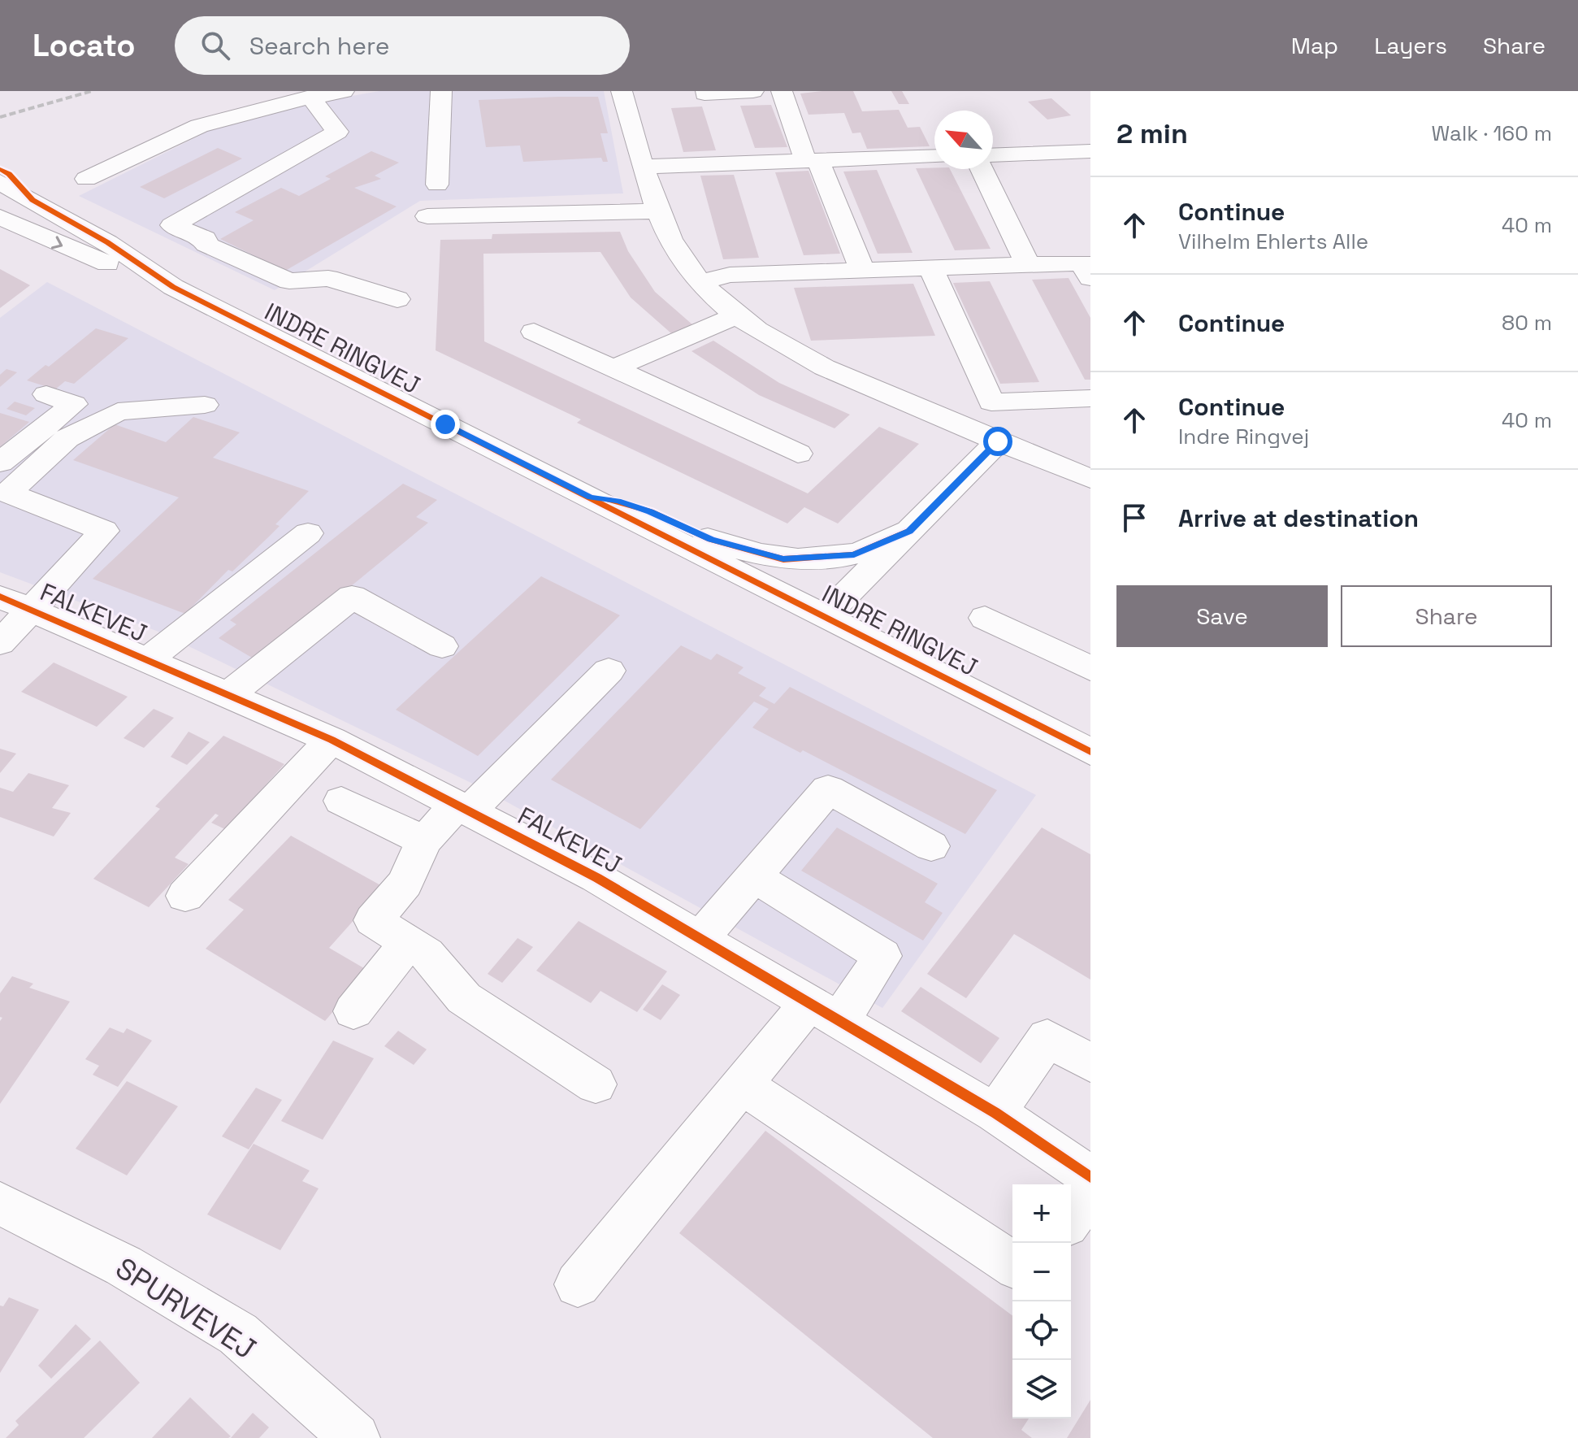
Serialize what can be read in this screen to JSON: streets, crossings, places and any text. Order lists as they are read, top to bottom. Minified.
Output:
{"streets":{"street":["INDRE RINGVEJ","FALKEVEJ","SPURVEVEJ"]},"north":"top left","page":{"header":"Locato","search":"Search here","nav":["Map","Layers","Share"],"heading":["2 min","Walk · 160 m"],"list":[["Continue","Vilhelm Ehlerts Alle","40 m"],["Continue","80 m"],["Continue","Indre Ringvej","40 m"],"Arrive at destination"],"buttons":["Save","Share"],"map_buttons":["+","−"]}}
